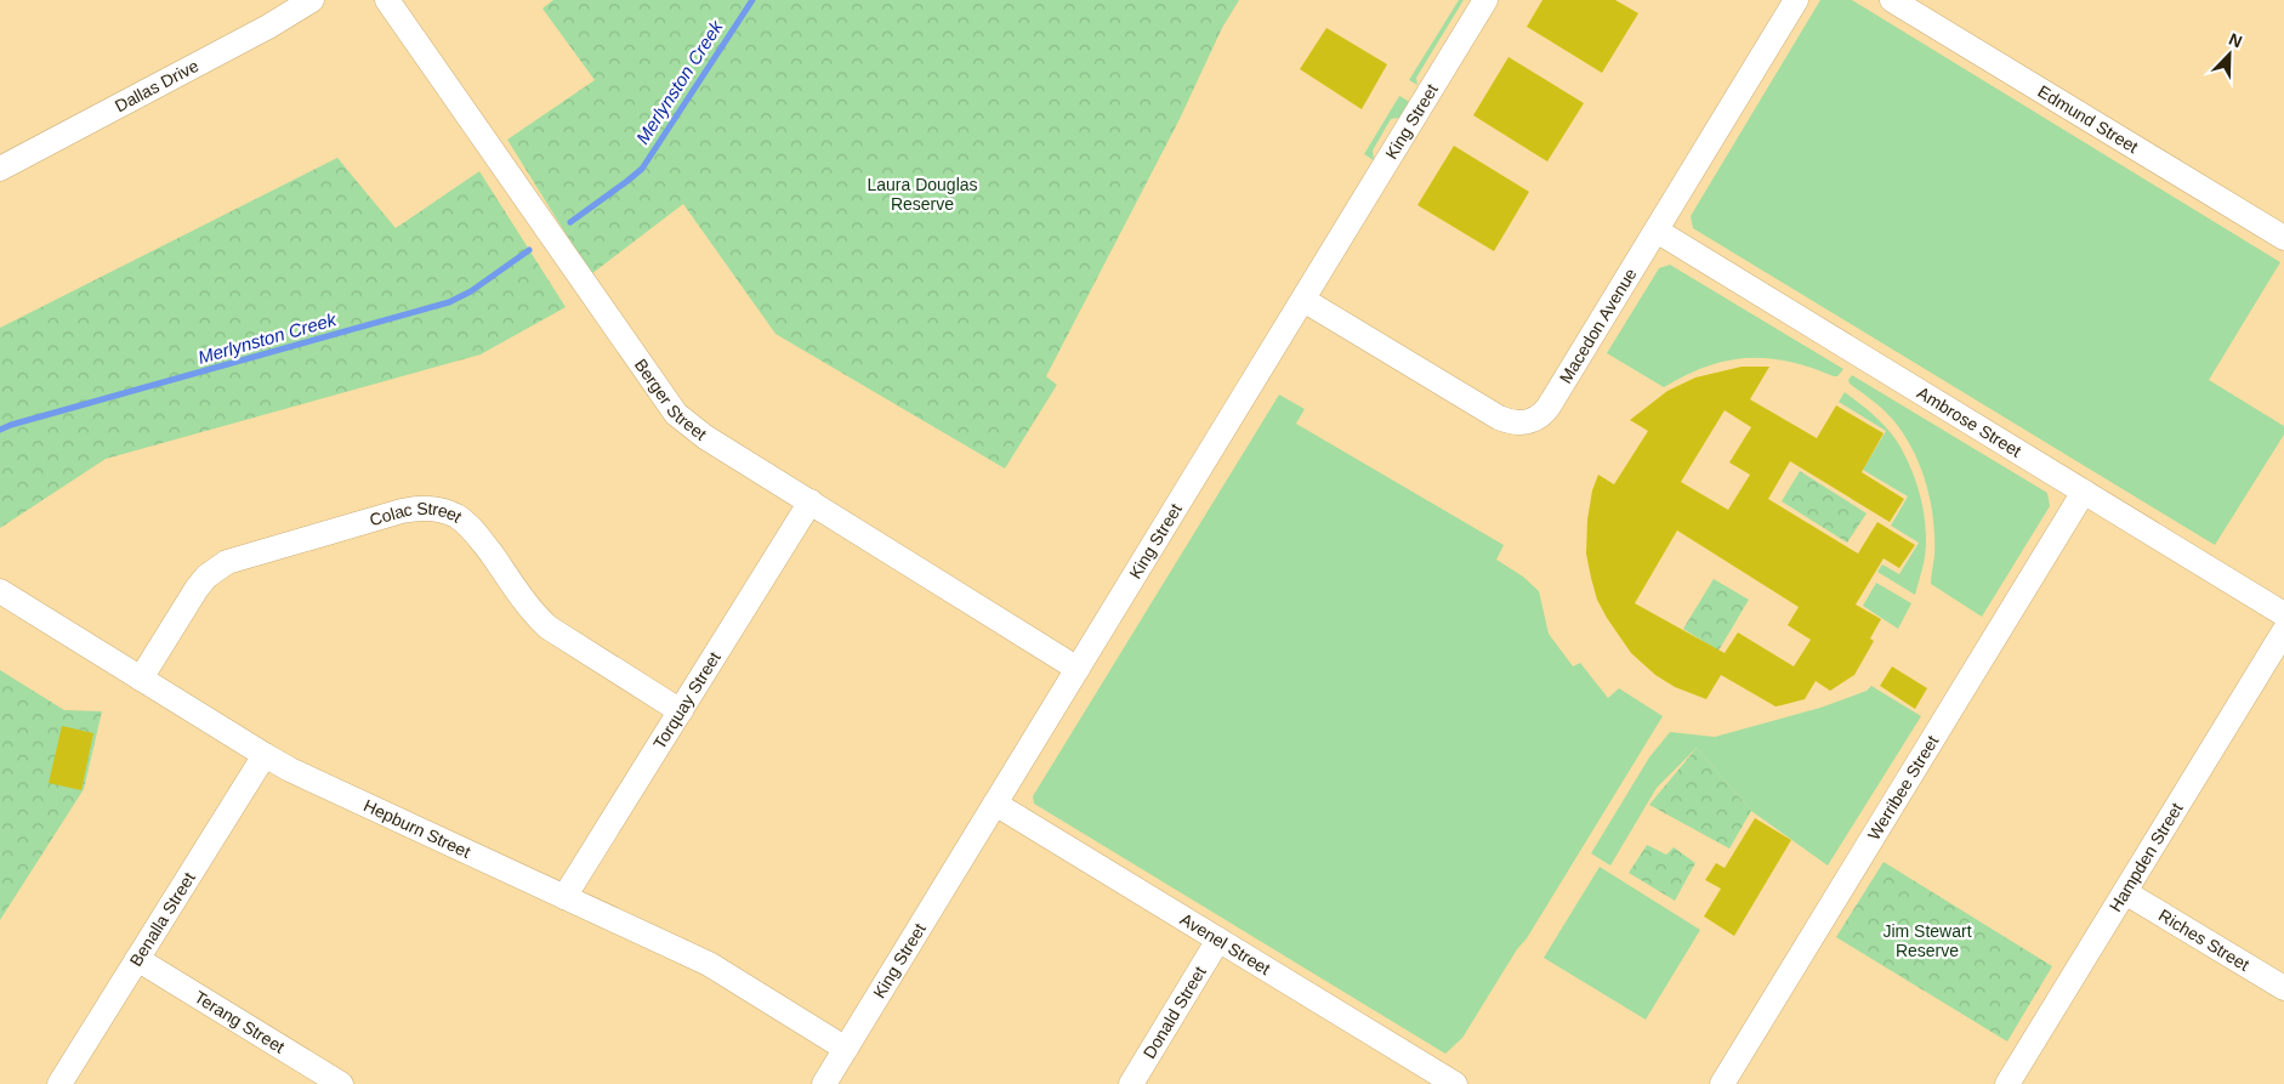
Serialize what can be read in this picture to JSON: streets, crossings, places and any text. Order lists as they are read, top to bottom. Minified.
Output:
{"streets":{"street":["Dallas Drive","Edmund Street","King Street","Macedon Avenue","Berger Street","Ambrose Street","Colac Street","Torquay Street","Werribee Street","Hepburn Street","Hampden Street","Benalla Street","Riches Street","Avenel Street","Donald Street","Terang Street"]},"crossings":[["King Street","Macedon Avenue"],["King Street","Berger Street"],["King Street","Hepburn Street"],["King Street","Avenel Street"],["Macedon Avenue","Ambrose Street"],["Berger Street","Torquay Street"],["Ambrose Street","Werribee Street"],["Colac Street","Torquay Street"],["Colac Street","Hepburn Street"],["Torquay Street","Hepburn Street"],["Hepburn Street","Benalla Street"],["Hampden Street","Riches Street"],["Benalla Street","Terang Street"],["Avenel Street","Donald Street"]],"water":["Merlynston Creek"],"parks":["Laura Douglas Reserve","Jim Stewart Reserve"],"north":"top right"}
